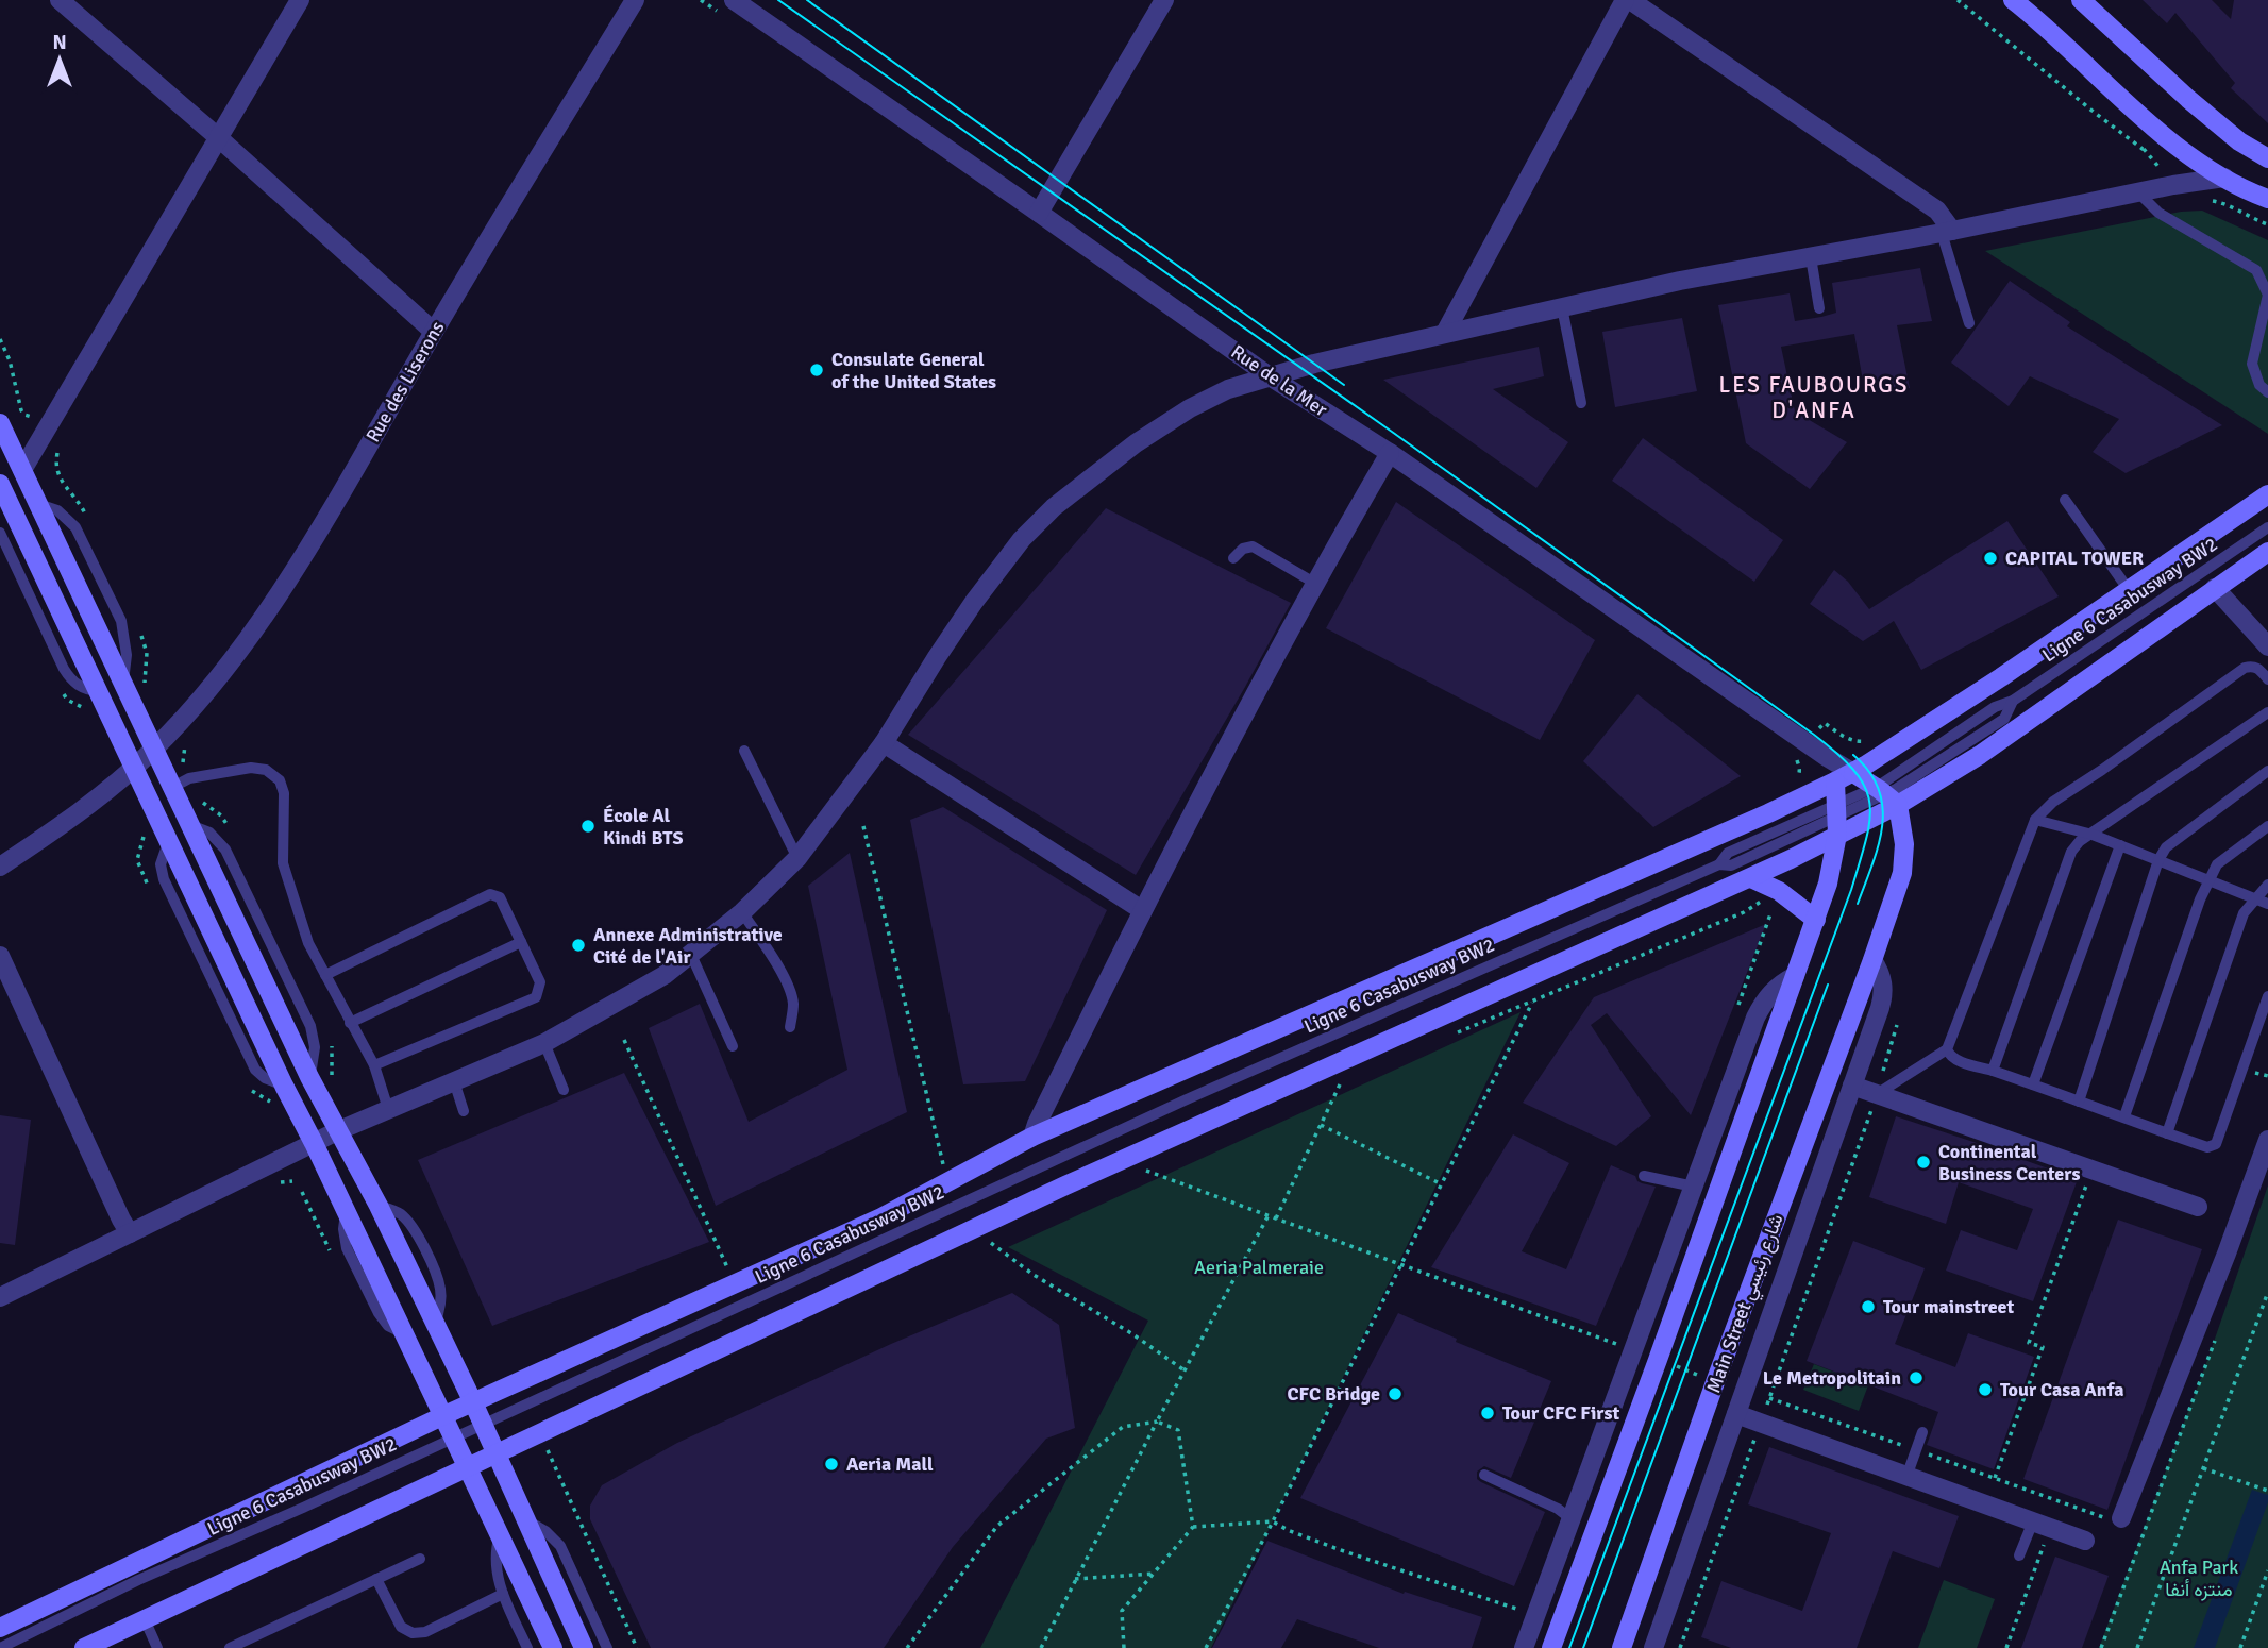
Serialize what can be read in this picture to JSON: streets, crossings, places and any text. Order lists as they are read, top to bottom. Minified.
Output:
{"streets":{"main road":["Main Street شارع رئيسي"],"street":["Rue de la Mer","Rue des Liserons"],"lane":["Ligne 6 Casabusway BW2"]},"crossings":[["Ligne 6 Casabusway BW2","Main Street شارع رئيسي"]],"districts":["LES FAUBOURGS D'ANFA"],"parks":["Aeria Palmeraie","Anfa Park منتزه أنفا"],"places":["Consulate General of the United States","CAPITAL TOWER","École Al Kindi BTS","Annexe Administrative Cité de l'Air","Continental Business Centers","Tour mainstreet","Le Metropolitain","Tour Casa Anfa","CFC Bridge","Tour CFC First","Aeria Mall"],"north":"top"}
